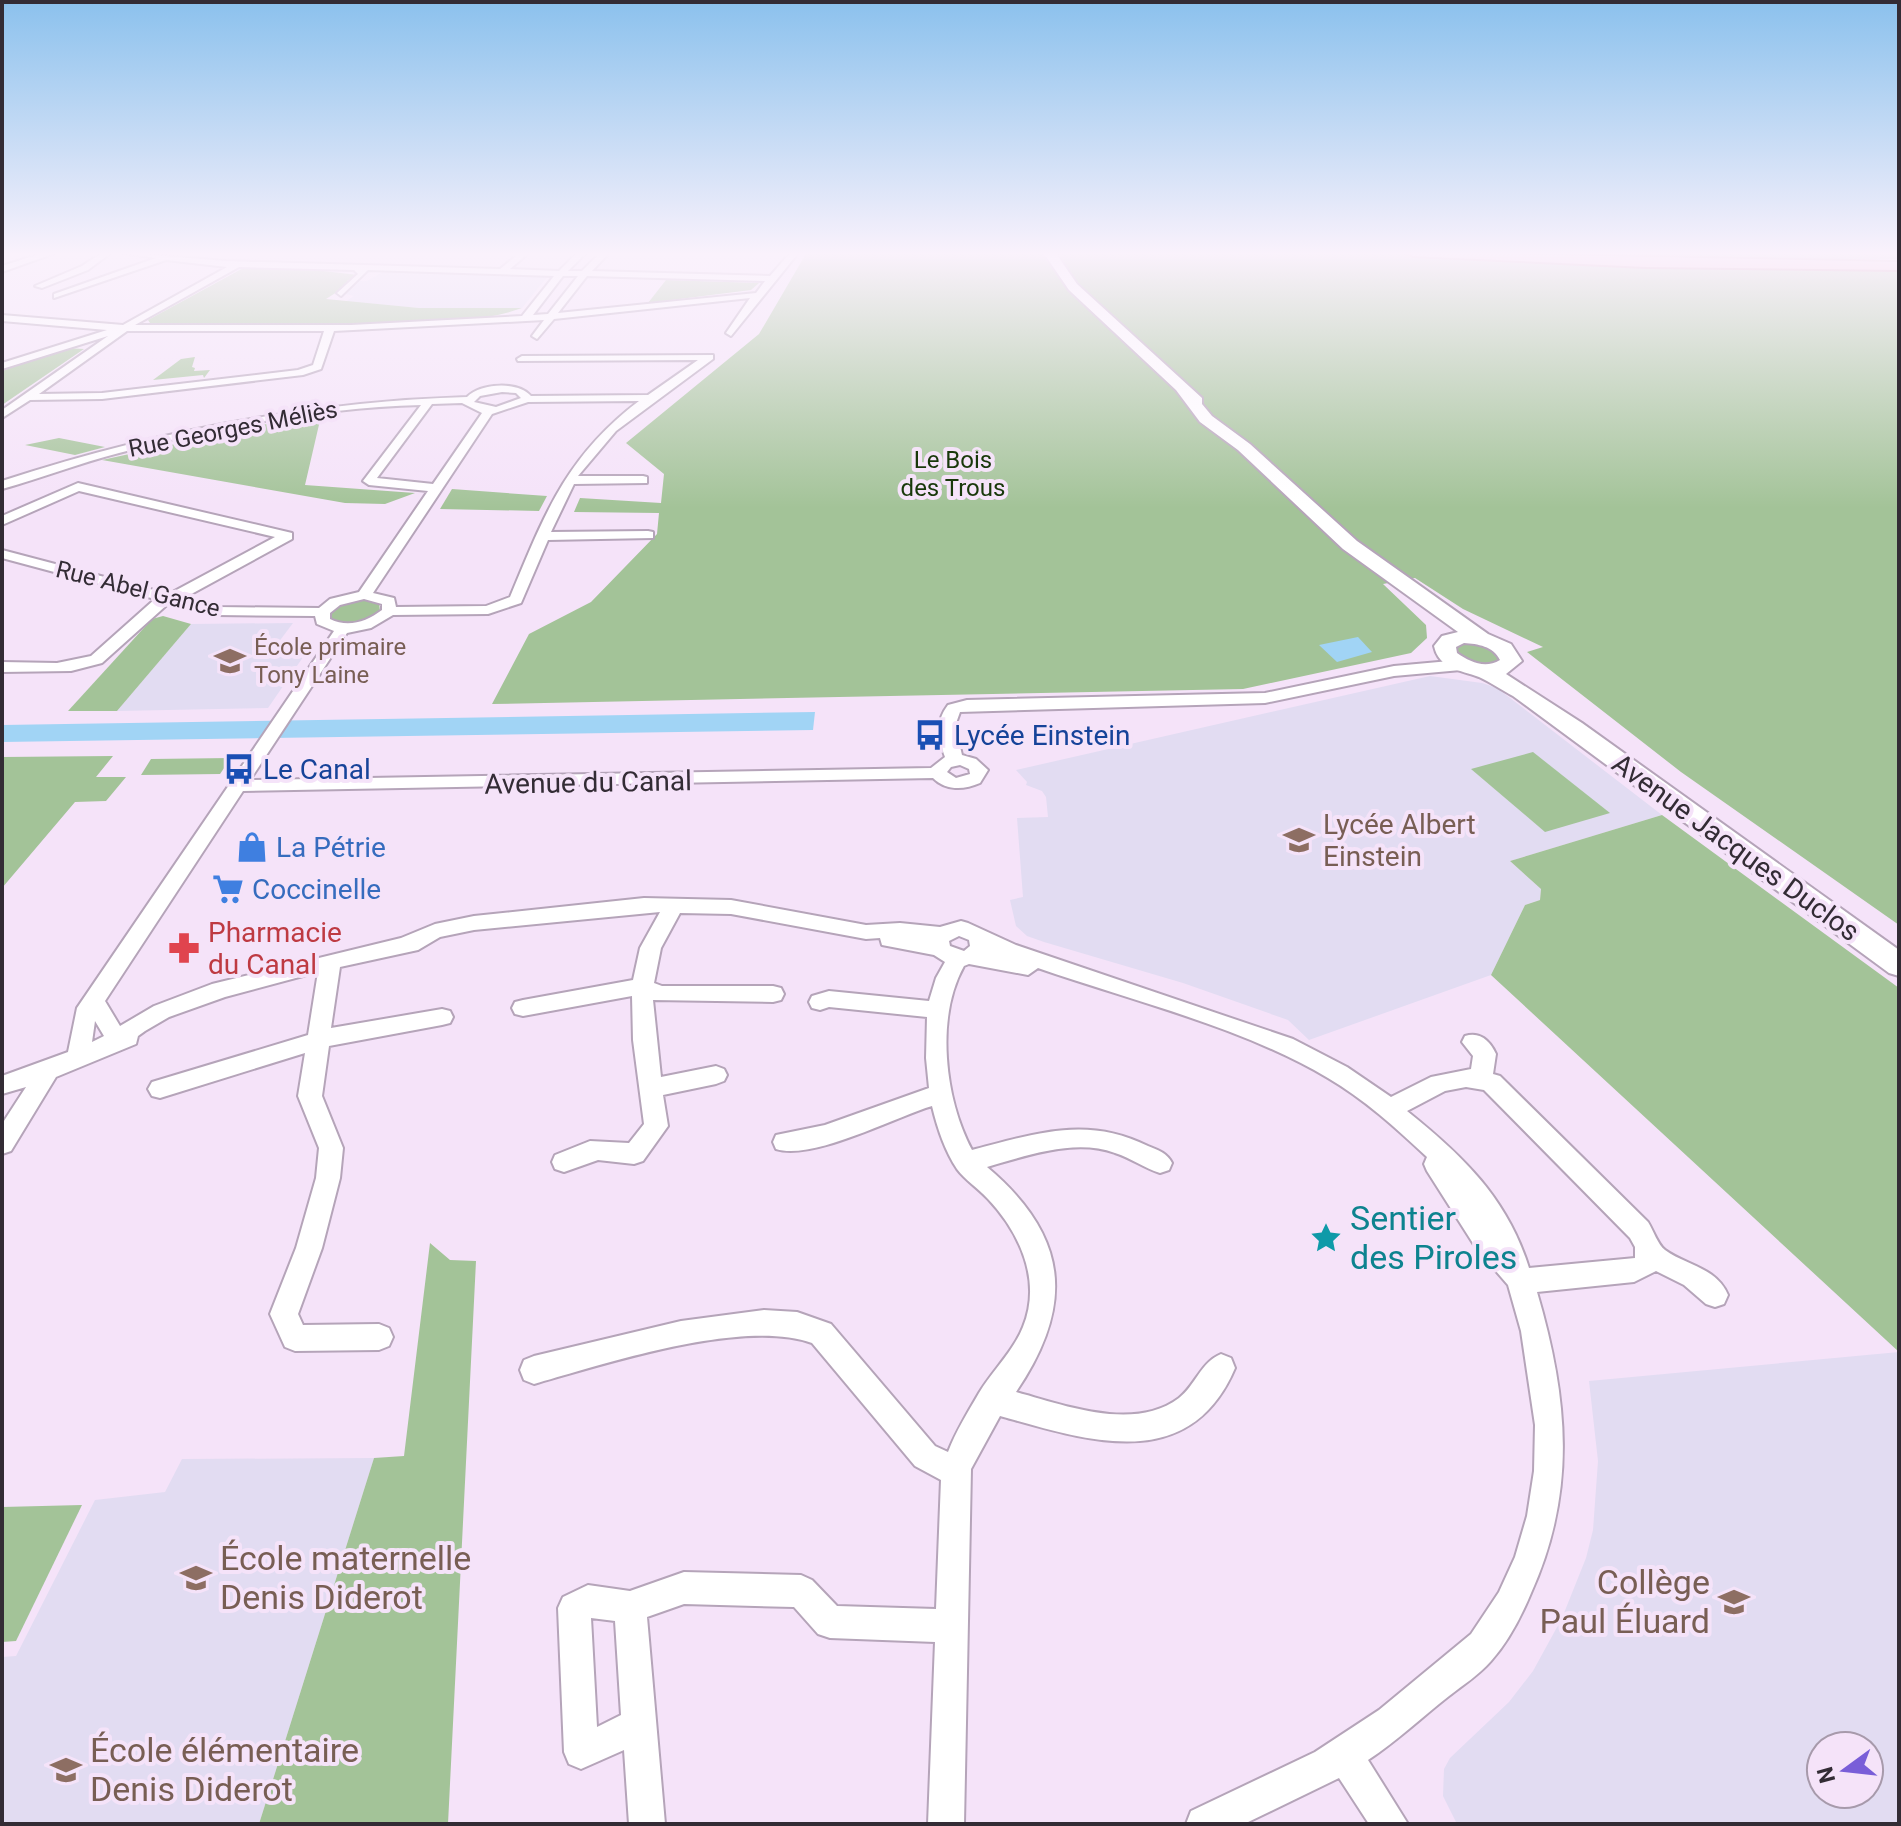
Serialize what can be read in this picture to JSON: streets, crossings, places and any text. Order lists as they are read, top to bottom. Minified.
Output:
{"streets":{"main road":["Avenue Jacques Duclos"],"street":["Rue Georges Méliès","Rue Abel Gance","Avenue du Canal"]},"crossings":[["Avenue du Canal","Avenue Jacques Duclos"]],"parks":["Le Bois des Trous"],"places":{"school or university":["École primaire Tony Laine","Lycée Albert Einstein","École maternelle Denis Diderot","Collège Paul Éluard","École élémentaire Denis Diderot"],"bus stop":["Lycée Einstein","Le Canal"],"shop":["La Pétrie"],"supermarket":["Coccinelle"],"pharmacy":["Pharmacie du Canal"],"place":["Sentier des Piroles"]},"north":"left"}
